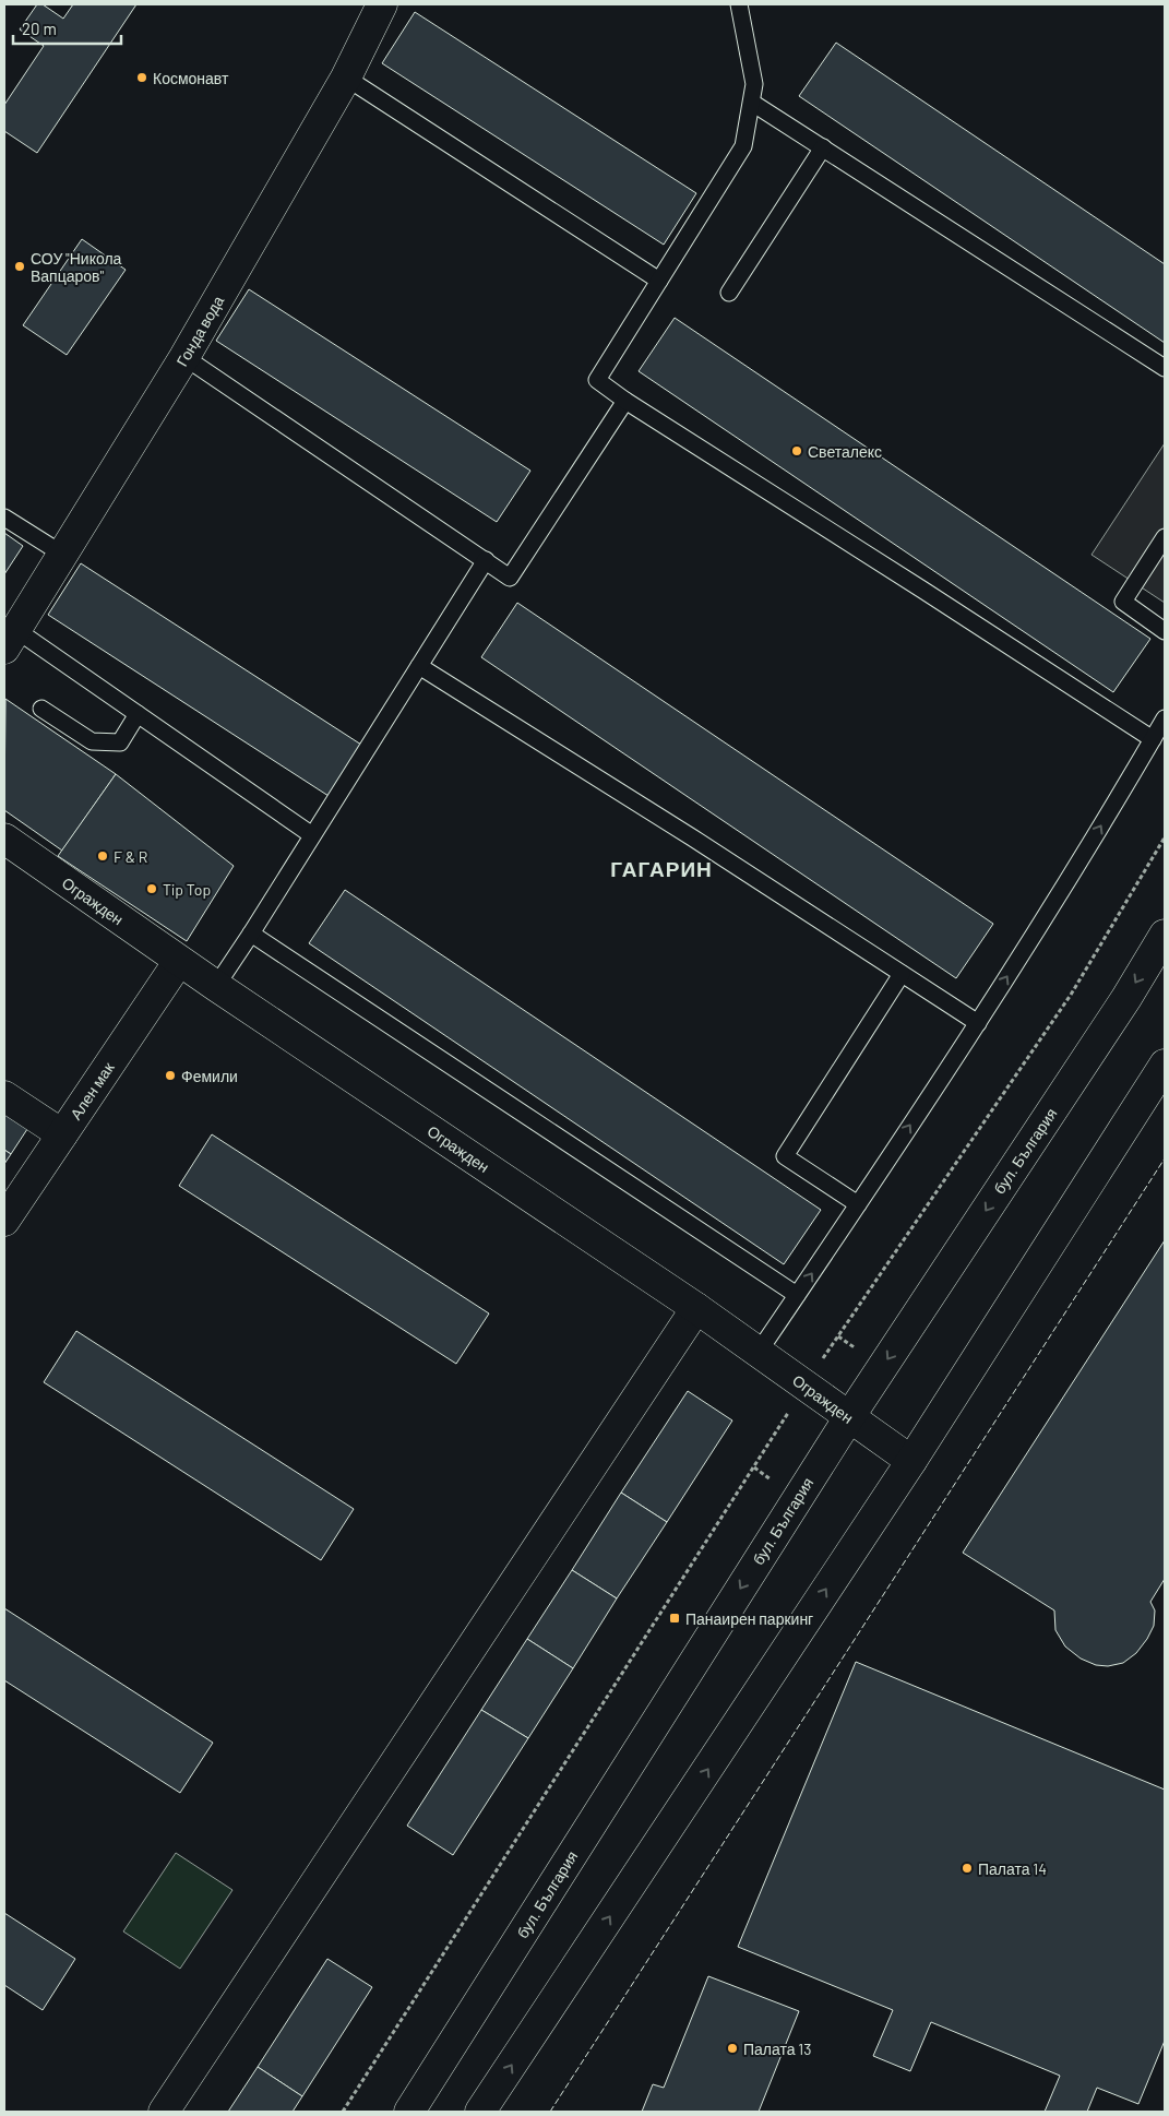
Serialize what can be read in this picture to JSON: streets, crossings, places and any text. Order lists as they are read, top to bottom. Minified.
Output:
{"streets":{"street":["Гонда вода","Огражден","Ален мак","бул. България"]},"crossings":[["Огражден","Ален мак"],["Огражден","бул. България"]],"districts":["ГАГАРИН"],"places":{"other":["Космонавт","СОУ \"Никола Вапцаров\"","Светалекс","F & R","Tip Top","Фемили","Палата 14","Палата 13"],"transit":["Панаирен паркинг"]},"scale_bar":"20 m"}
